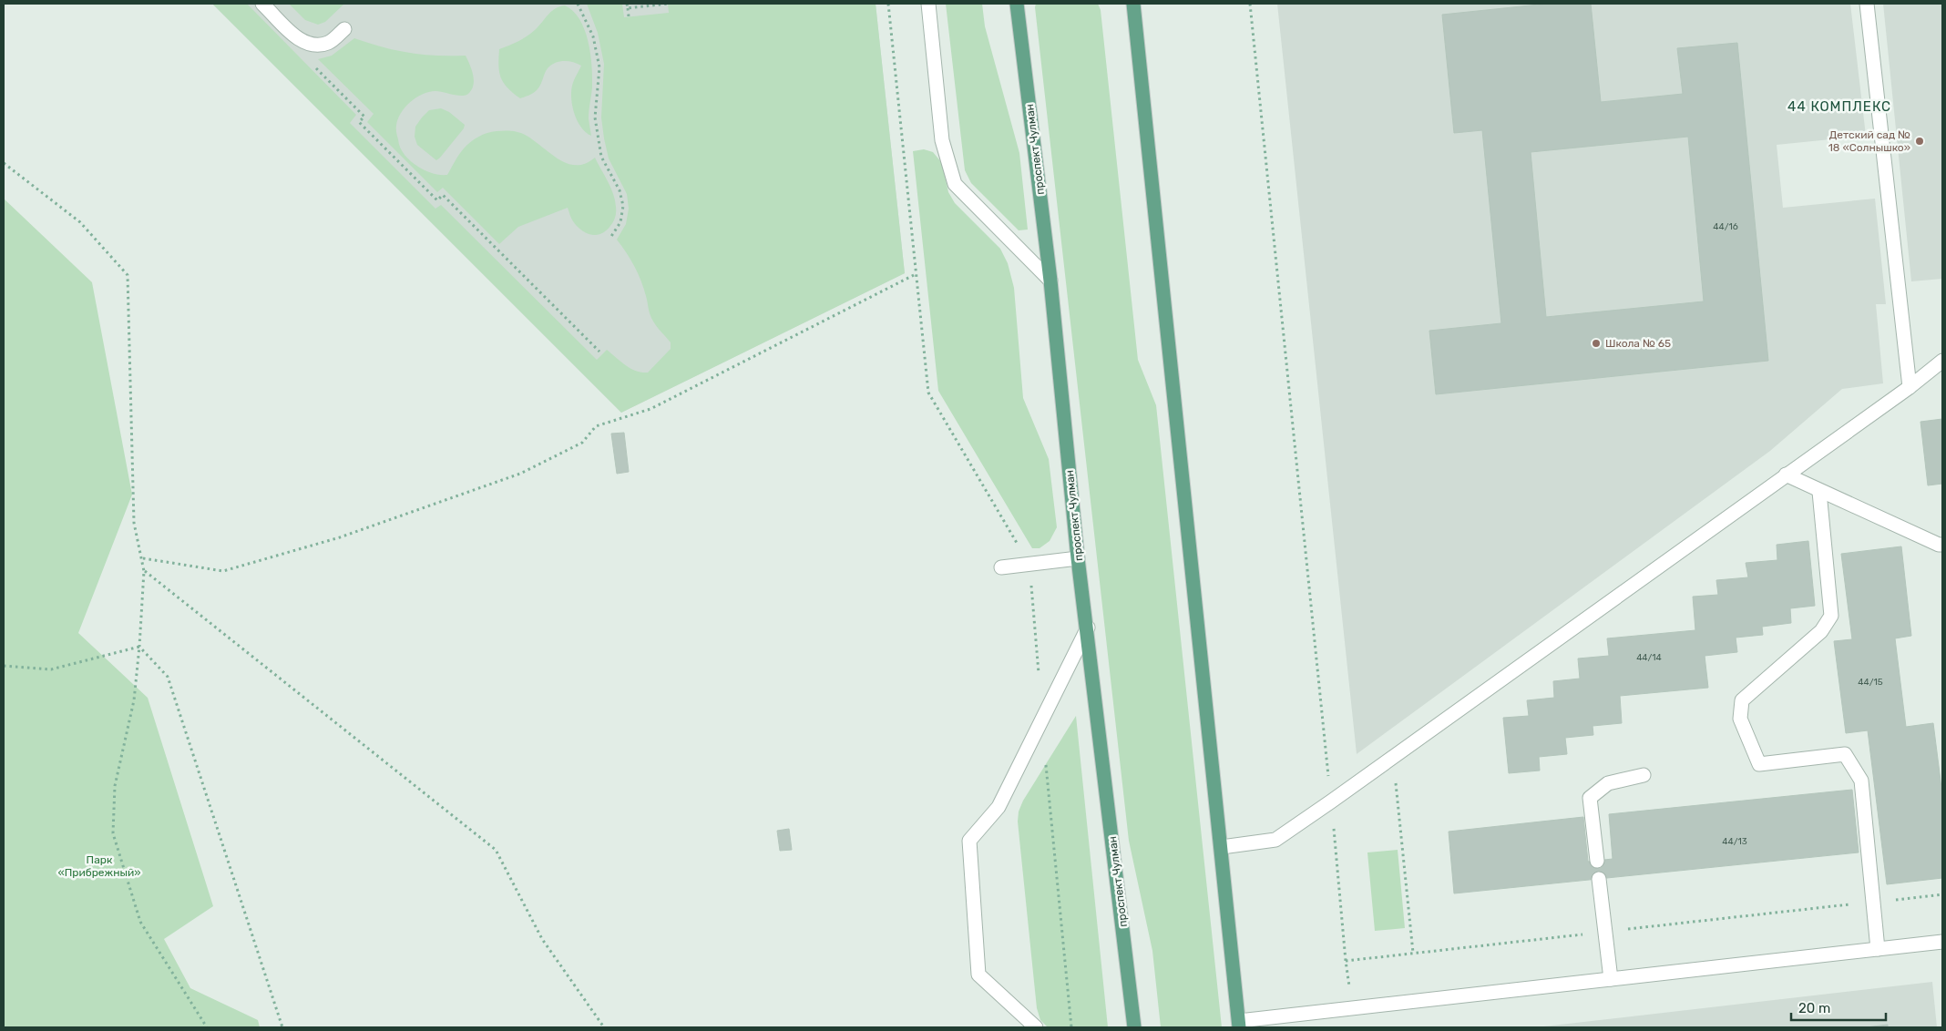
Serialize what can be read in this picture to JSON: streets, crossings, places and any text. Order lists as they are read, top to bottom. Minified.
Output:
{"streets":{"main road":["проспект Чулман"]},"districts":["44 КОМПЛЕКС"],"parks":["Парк «Прибрежный»"],"places":["Детский сад № 18 «Солнышко»","Школа № 65"],"house_numbers":["44/16","44/14","44/15","44/13"],"scale_bar":"20 m"}
